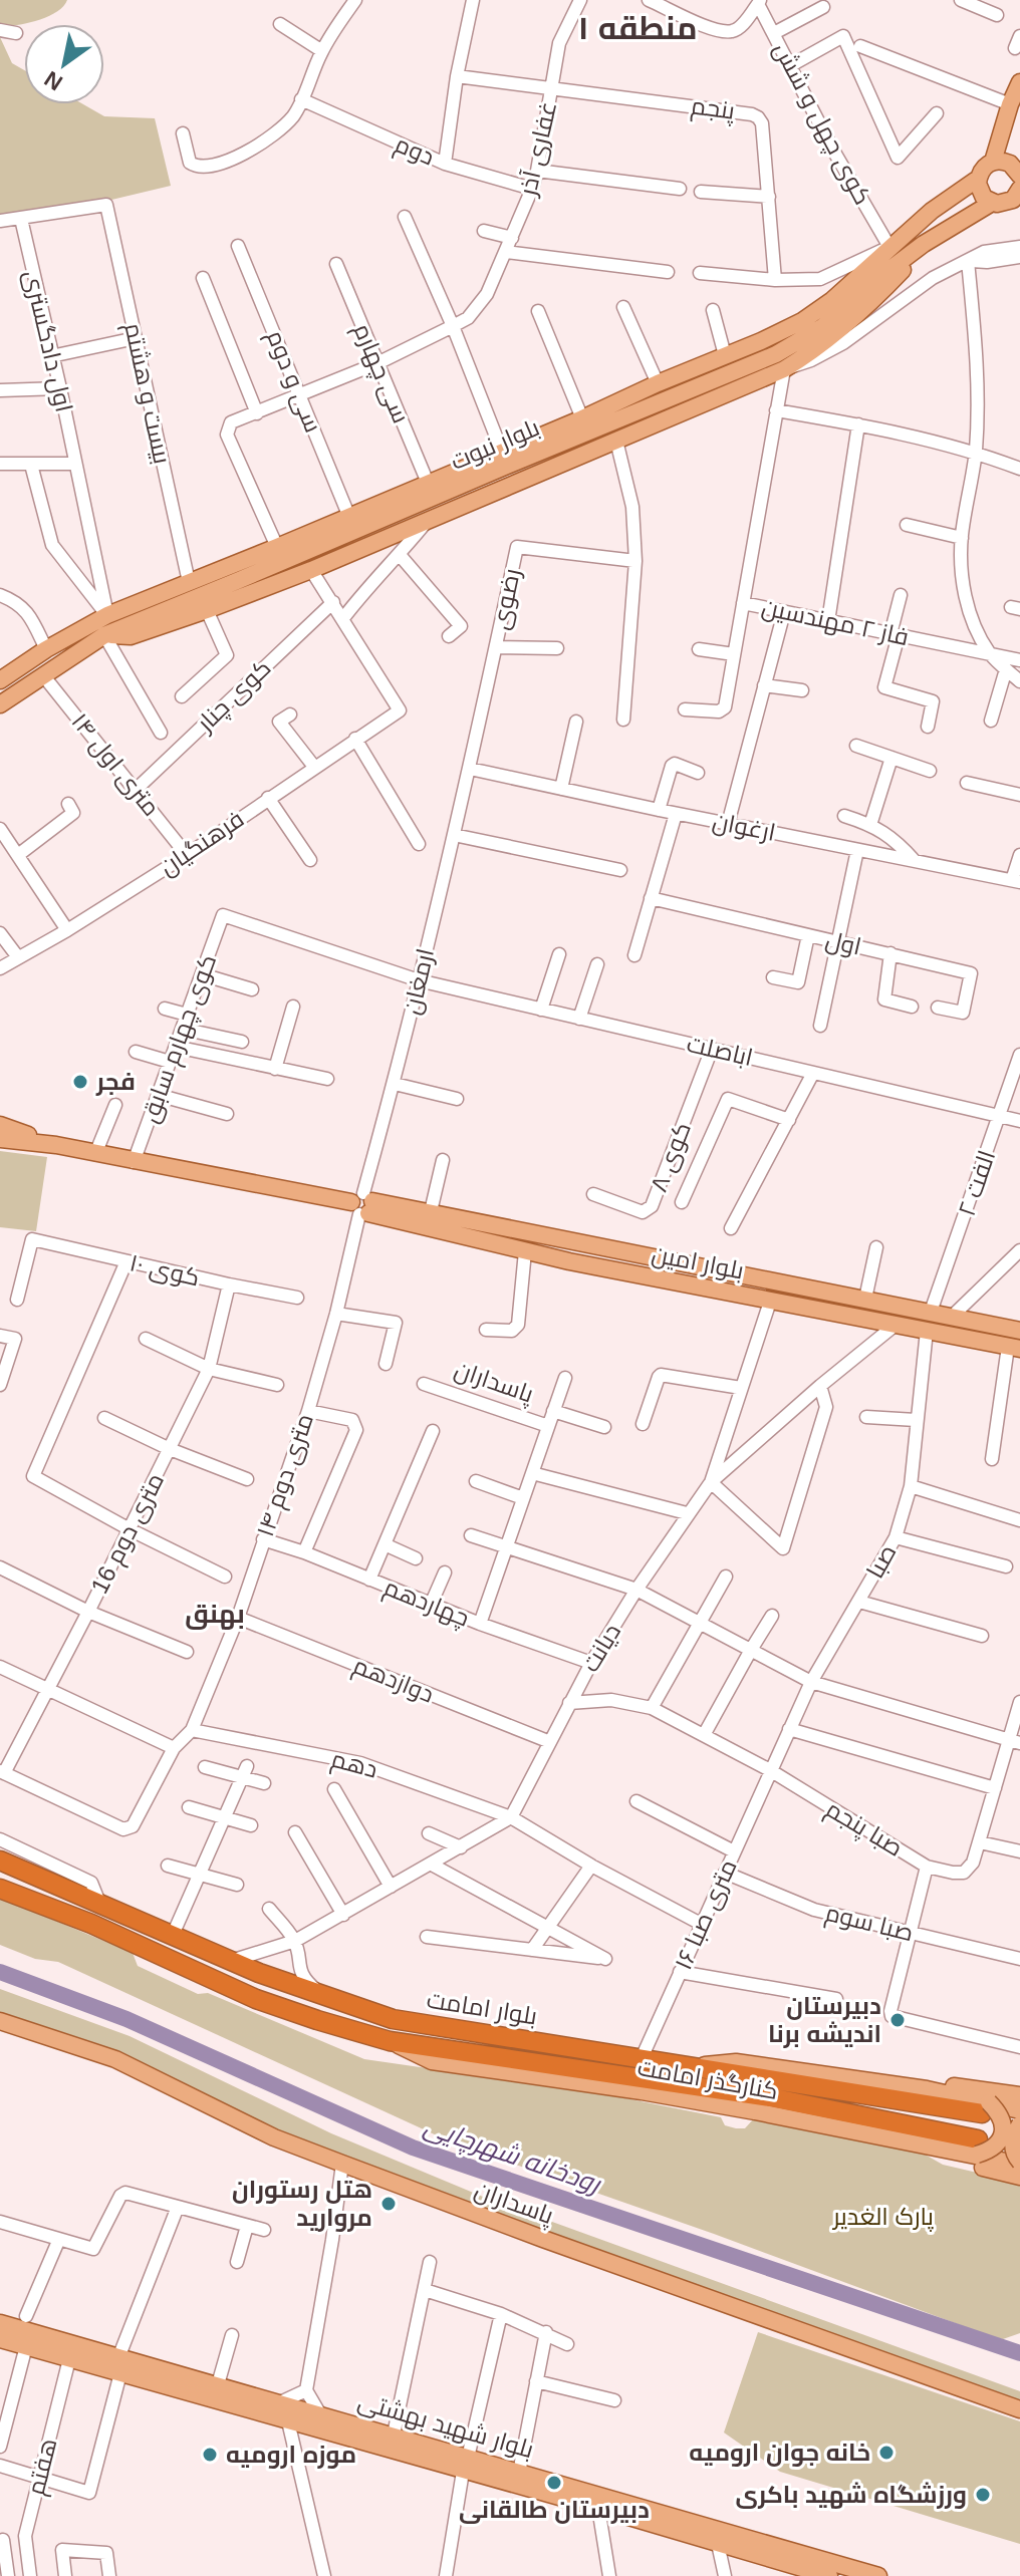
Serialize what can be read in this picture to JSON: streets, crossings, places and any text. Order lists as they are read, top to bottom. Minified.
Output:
{"streets":{"highway":["بلوار امامت"],"main road":["بلوار نبوت","بلوار امین","پاسداران","کنارگذر امامت","بلوار شهید بهشتی"],"street":["پنجم","کوی چهل و شش","غفاری آذر","دوم","اول دادگستری","سی چهارم","سی و دوم","بیست و هشتم","رضوی","فاز ۲ مهندسین","کوی چنار","۱۴ متری اول","ارغوان","فرهنگیان","اول","ارمغان","کوی چهارم سابق","اباصلت","کوی ۸","الفت ۲","کوی ۱۰","۱۴ متری دوم","16 متری دوم","صبا","چهاردهم","دیانت","دوازدهم","دهم","صبا پنجم","۱۶ متری صبا","صبا سوم","هفتم"]},"crossings":[["پنجم","غفاری آذر"],["کوی چهل و شش","بلوار نبوت"],["غفاری آذر","دوم"],["غفاری آذر","سی چهارم"],["غفاری آذر","سی و دوم"],["غفاری آذر","بلوار نبوت"],["اول دادگستری","بیست و هشتم"],["اول دادگستری","بلوار نبوت"],["سی چهارم","بلوار نبوت"],["سی و دوم","بلوار نبوت"],["بیست و هشتم","بلوار نبوت"],["بلوار نبوت","۱۴ متری اول"],["رضوی","ارغوان"],["رضوی","ارمغان"],["کوی چنار","۱۴ متری اول"],["۱۴ متری اول","فرهنگیان"],["ارغوان","ارمغان"],["ارمغان","کوی چهارم سابق"],["ارمغان","اباصلت"],["ارمغان","بلوار امین"],["ارمغان","۱۴ متری دوم"],["کوی چهارم سابق","اباصلت"],["کوی چهارم سابق","بلوار امین"],["اباصلت","کوی ۸"],["اباصلت","الفت ۲"],["الفت ۲","بلوار امین"],["بلوار امین","۱۴ متری دوم"],["بلوار امین","صبا"],["بلوار امین","دیانت"],["کوی ۱۰","16 متری دوم"],["۱۴ متری دوم","چهاردهم"],["۱۴ متری دوم","دوازدهم"],["۱۴ متری دوم","دهم"],["صبا","صبا پنجم"],["صبا","۱۶ متری صبا"],["چهاردهم","دیانت"],["دیانت","دوازدهم"],["دیانت","دهم"],["دیانت","صبا پنجم"],["دهم","۱۶ متری صبا"],["صبا پنجم","۱۶ متری صبا"],["۱۶ متری صبا","صبا سوم"],["۱۶ متری صبا","بلوار امامت"],["بلوار امامت","کنارگذر امامت"],["بلوار شهید بهشتی","هفتم"]],"districts":["منطقه ۱","بهنق"],"water":["رودخانه شهرچایی"],"parks":["پارک الغدیر"],"places":["فجر","دبیرستان اندیشه برنا","هتل رستوران مروارید","خانه جوان ارومیه","موزه ارومیه","دبیرستان طالقانی","ورزشگاه شهید باکری"],"north":"bottom left"}
